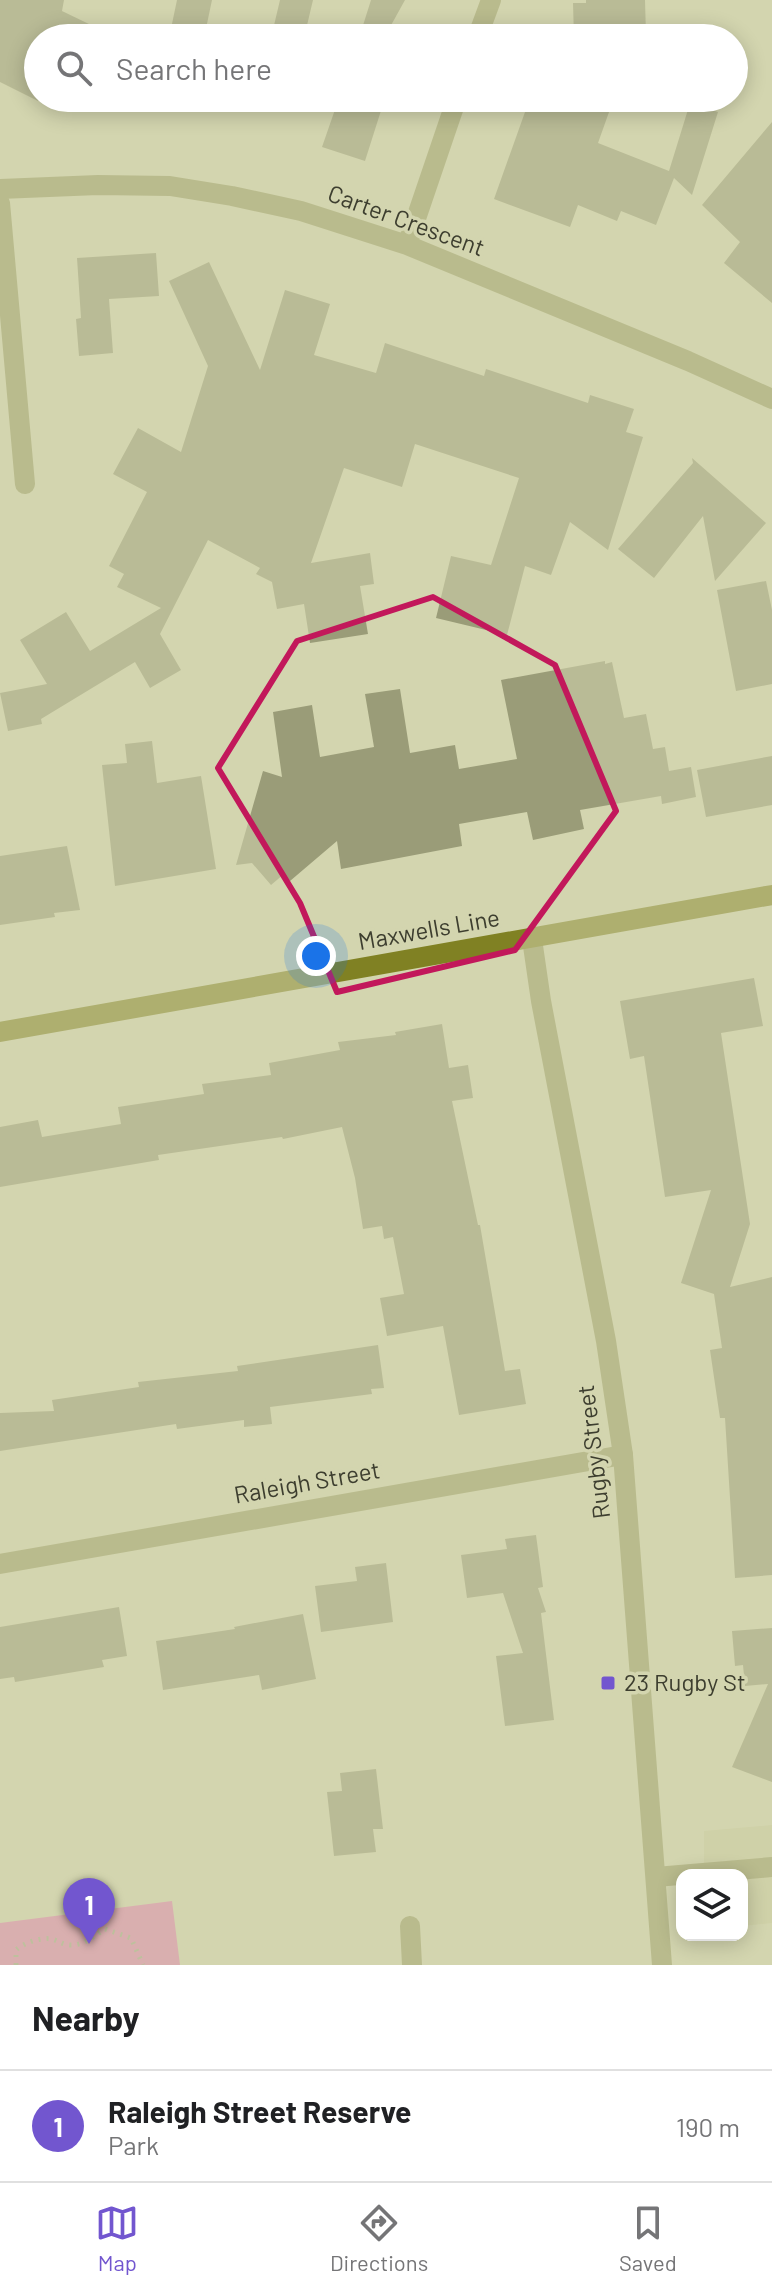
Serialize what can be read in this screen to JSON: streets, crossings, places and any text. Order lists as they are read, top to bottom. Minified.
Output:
{"streets":{"main road":["Maxwells Line"],"street":["Carter Crescent","Rugby Street","Raleigh Street"]},"crossings":[["Maxwells Line","Rugby Street"],["Rugby Street","Raleigh Street"]],"places":{"transit":["23 Rugby St"]},"page":{"search":"Search here","pins":"1","heading":"Nearby","list":[{"mark":"1","name":"Raleigh Street Reserve","note":"Park","value":"190 m"}],"nav":["Map","Directions","Saved"]}}
